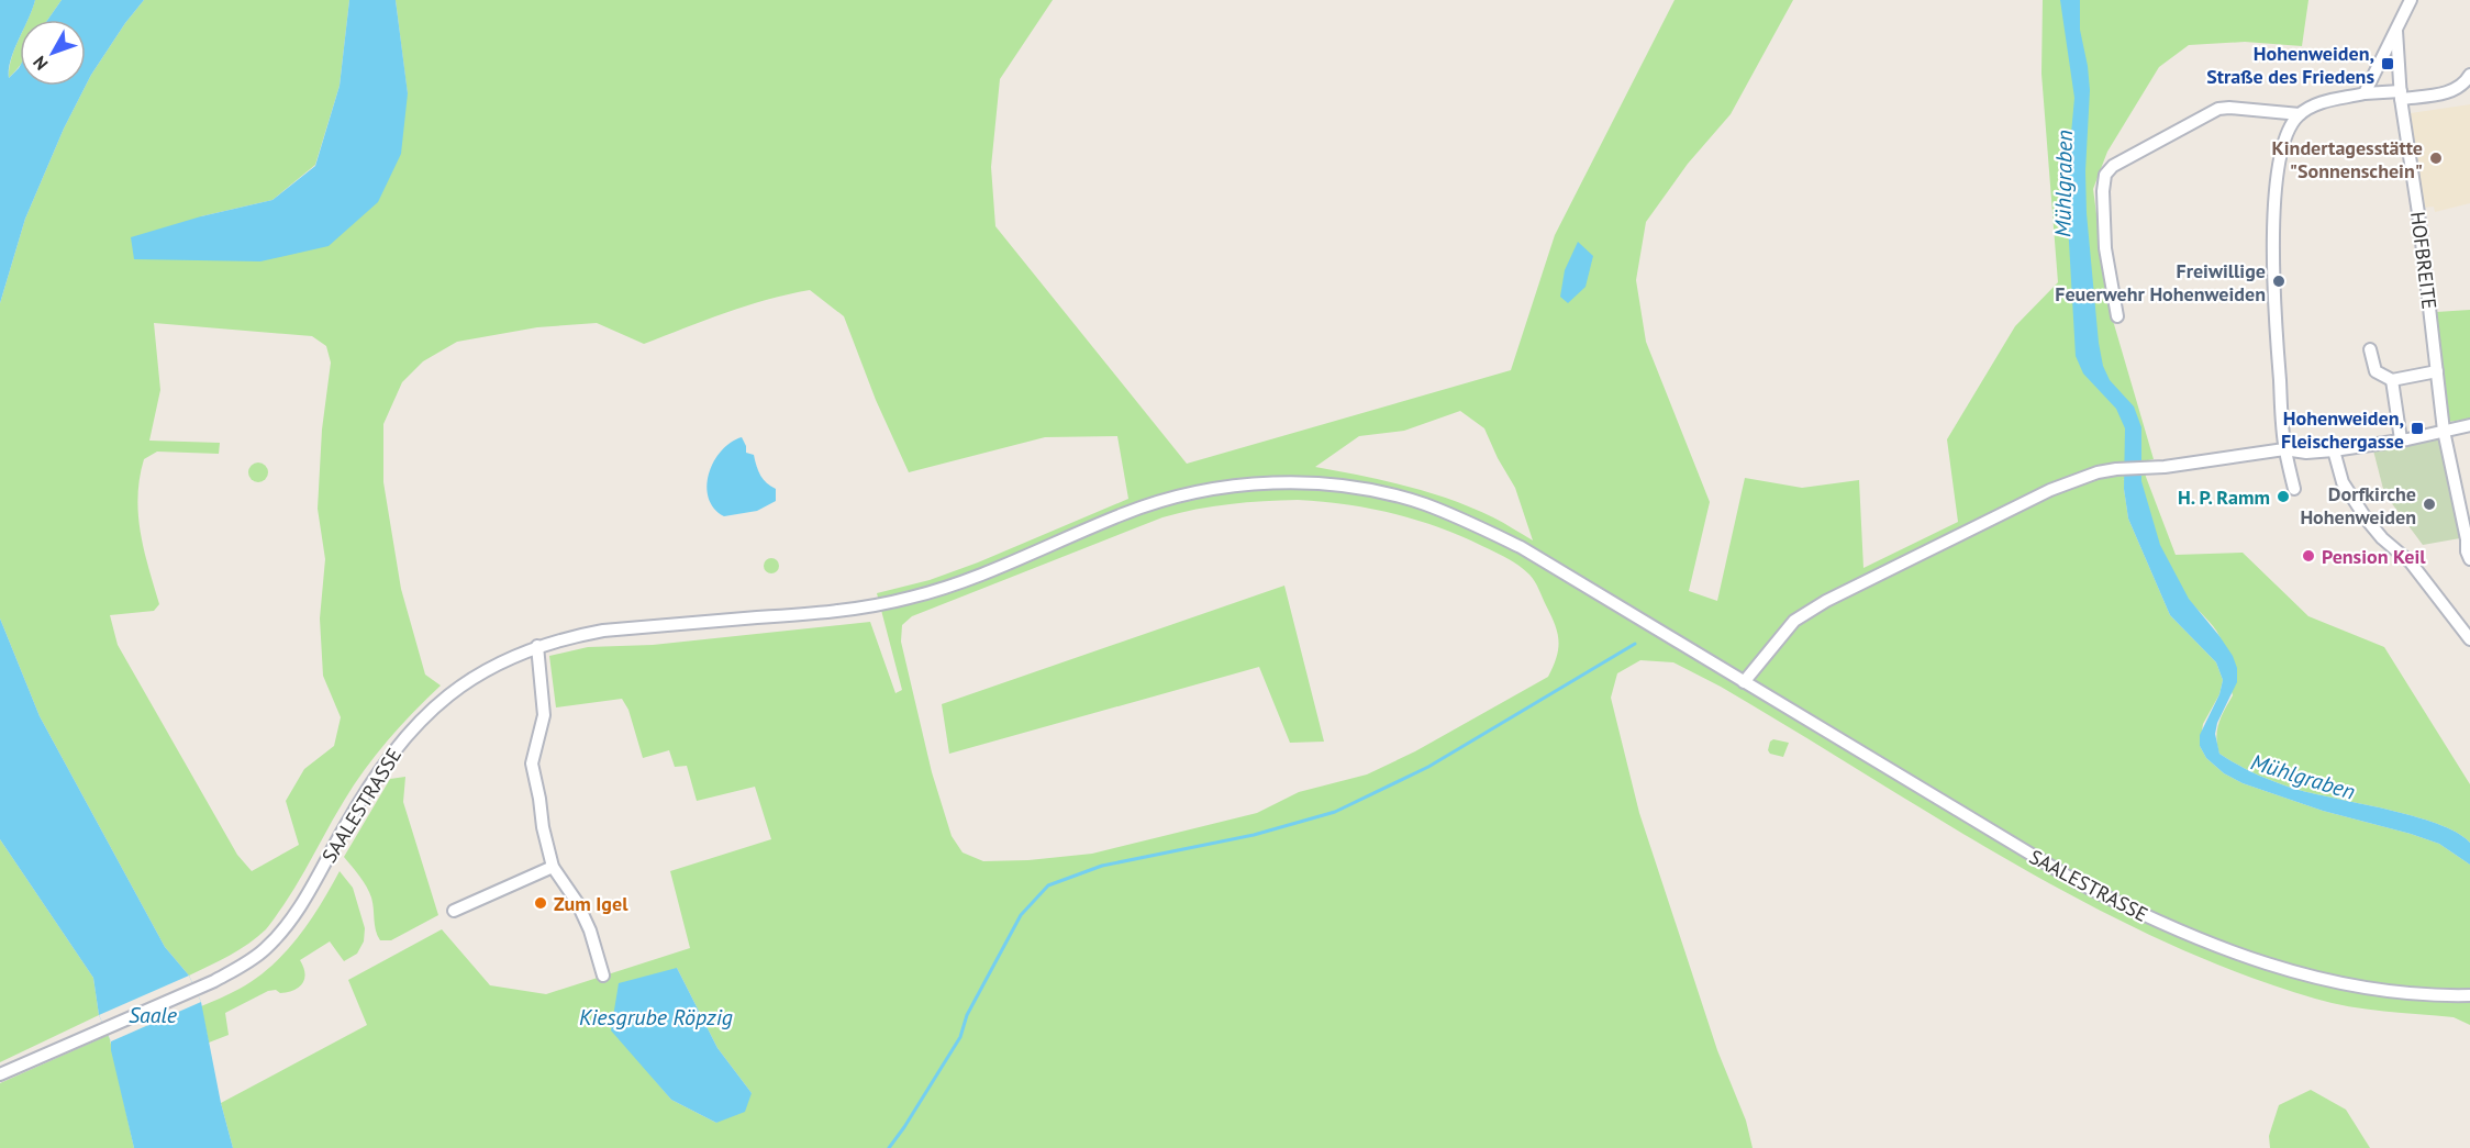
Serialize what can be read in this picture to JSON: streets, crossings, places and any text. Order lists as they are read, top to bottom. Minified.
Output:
{"streets":{"street":["HOFBREITE","SAALESTRASSE"]},"water":["Mühlgraben","Saale","Kiesgrube Röpzig"],"places":{"transit":["Hohenweiden, Straße des Friedens","Hohenweiden, Fleischergasse"],"other":["Kindertagesstätte \"Sonnenschein\"","Freiwillige Feuerwehr Hohenweiden","H. P. Ramm","Dorfkirche Hohenweiden","Pension Keil","Zum Igel"]},"north":"bottom left"}
